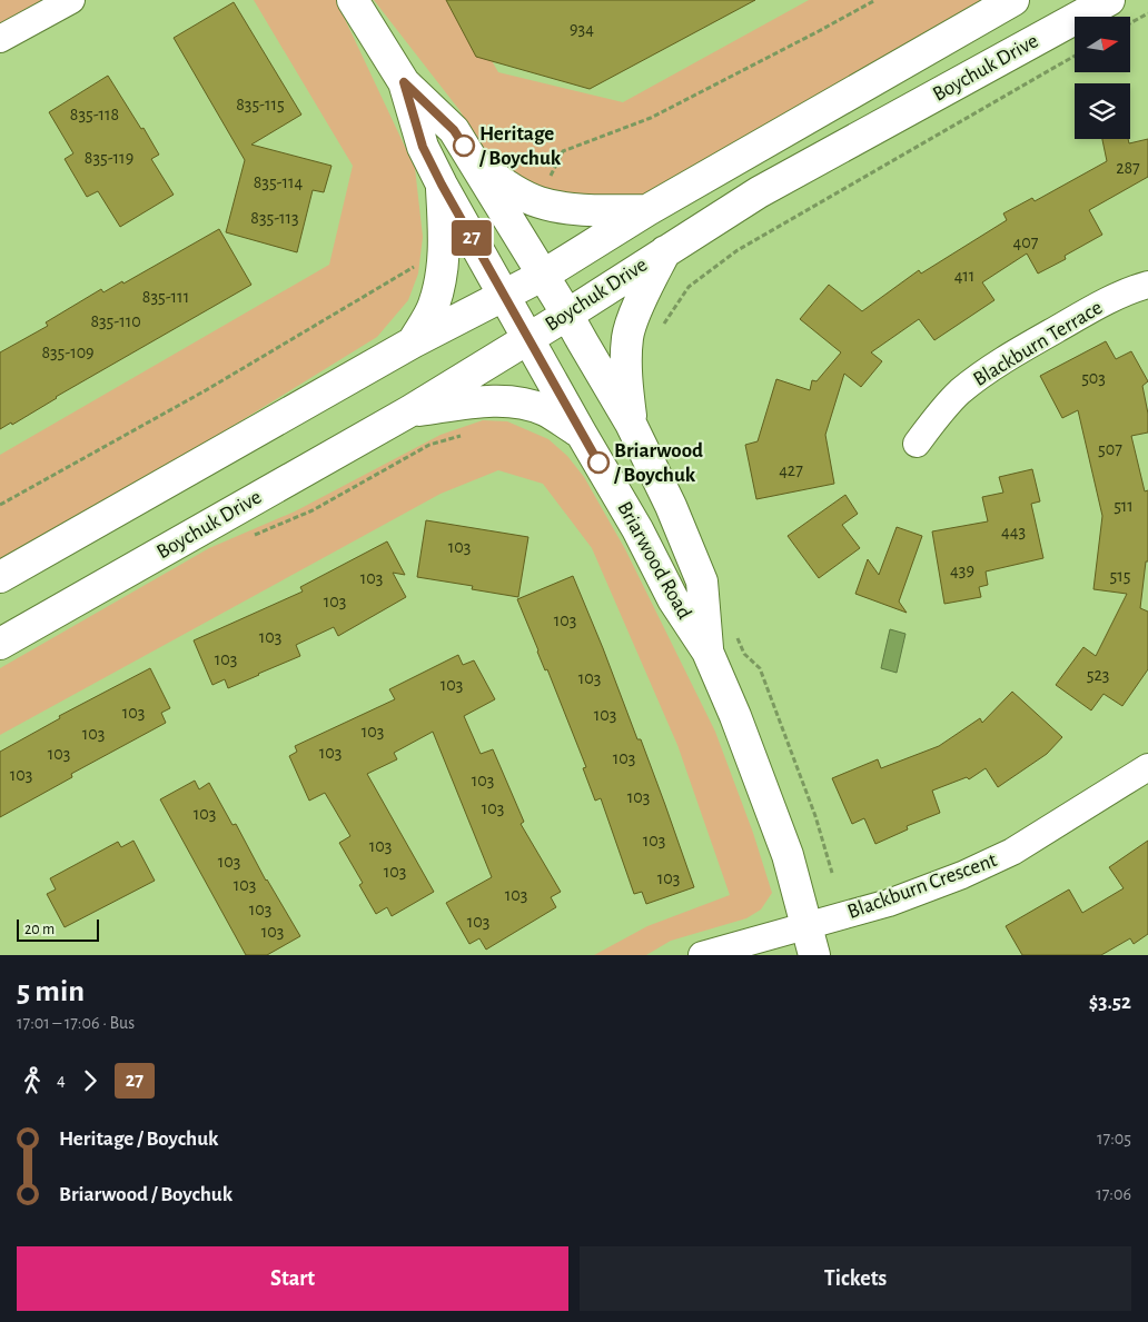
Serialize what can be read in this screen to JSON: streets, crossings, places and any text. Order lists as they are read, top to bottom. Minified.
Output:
{"streets":{"main road":["Boychuk Drive","Briarwood Road"],"street":["Blackburn Terrace","Blackburn Crescent"]},"crossings":[["Boychuk Drive","Briarwood Road"],["Briarwood Road","Blackburn Crescent"]],"places":["Heritage / Boychuk","Briarwood / Boychuk"],"lines":["bus line 27"],"house_numbers":["934","835-115","835-118","835-119","287","835-114","835-113","407","411","835-111","835-110","835-109","503","507","427","511","443","103","439","515","103","103","103","103","103","523","103","103","103","103","103","103","103","103","103","103","103","103","103","103","103","103","103","103","103","103","103","103","103","103"],"scale_bar":"20 m","north":"right","page":{"on_map":"27","scale":"20 m","heading":["5 min","17:01 – 17:06 · Bus","$3.52"],"legs":["4","27"],"list":[{"name":"Heritage / Boychuk","value":"17:05"},{"name":"Briarwood / Boychuk","value":"17:06"}],"buttons":["Start","Tickets"]}}
